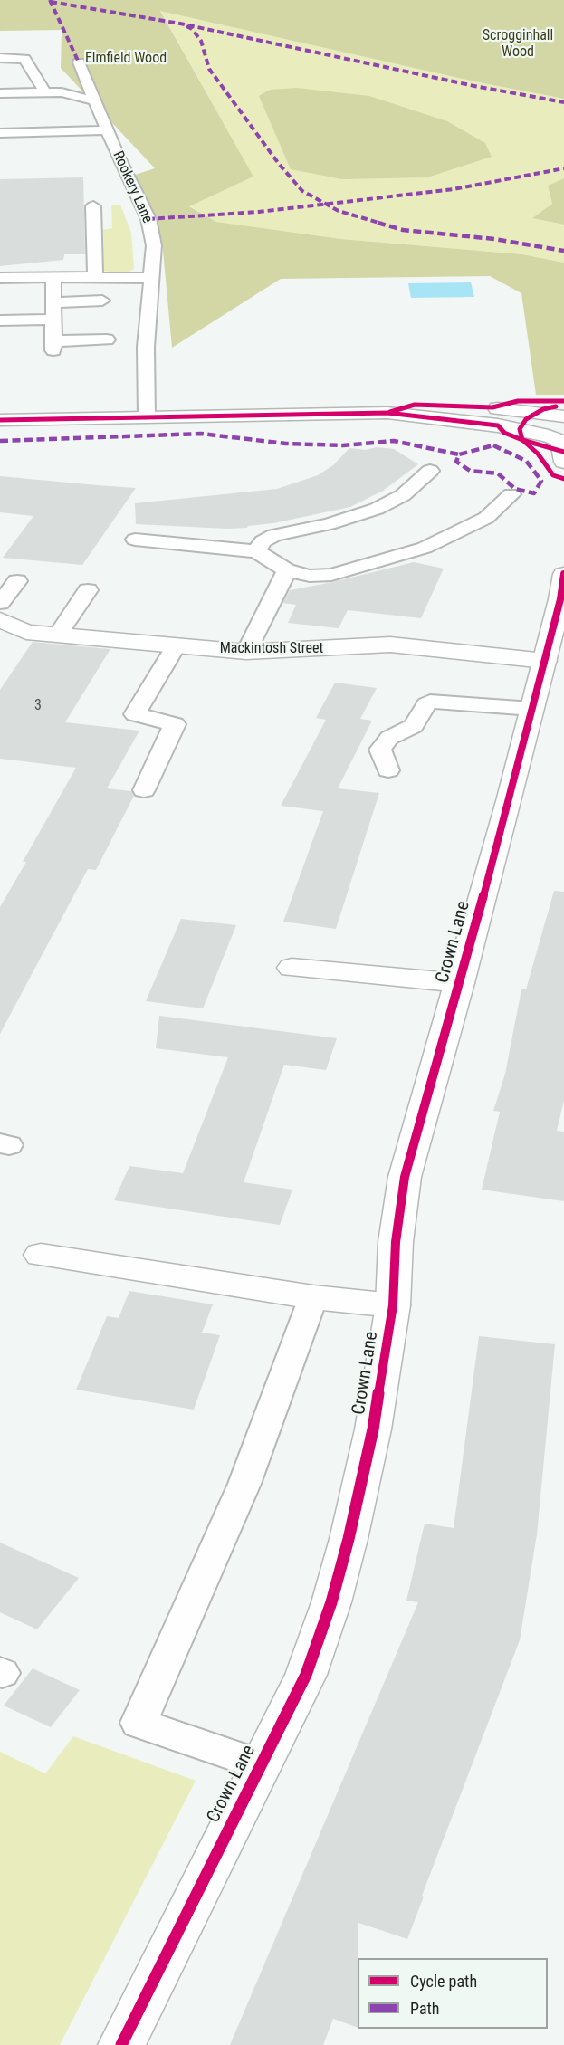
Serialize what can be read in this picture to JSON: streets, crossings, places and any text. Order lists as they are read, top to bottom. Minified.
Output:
{"streets":{"street":["Mackintosh Street","Crown Lane"],"lane":["Rookery Lane"]},"crossings":[["Mackintosh Street","Crown Lane"]],"parks":["Scrogginhall Wood","Elmfield Wood"],"house_numbers":["3"],"legend":["Cycle path","Path"]}
